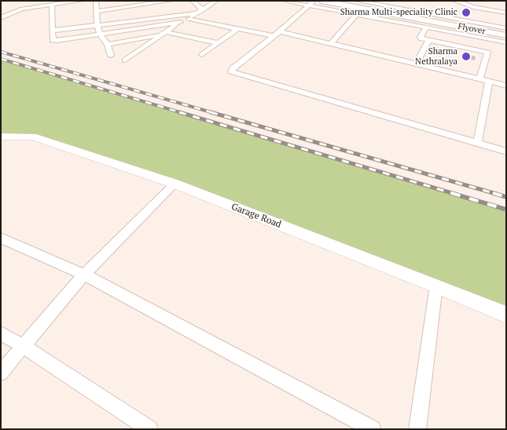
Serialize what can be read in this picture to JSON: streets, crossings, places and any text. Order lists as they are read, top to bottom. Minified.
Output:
{"streets":{"highway":["Flyover"],"main road":["Garage Road"]},"places":["Sharma Multi-speciality Clinic","Sharma Nethralaya"]}
